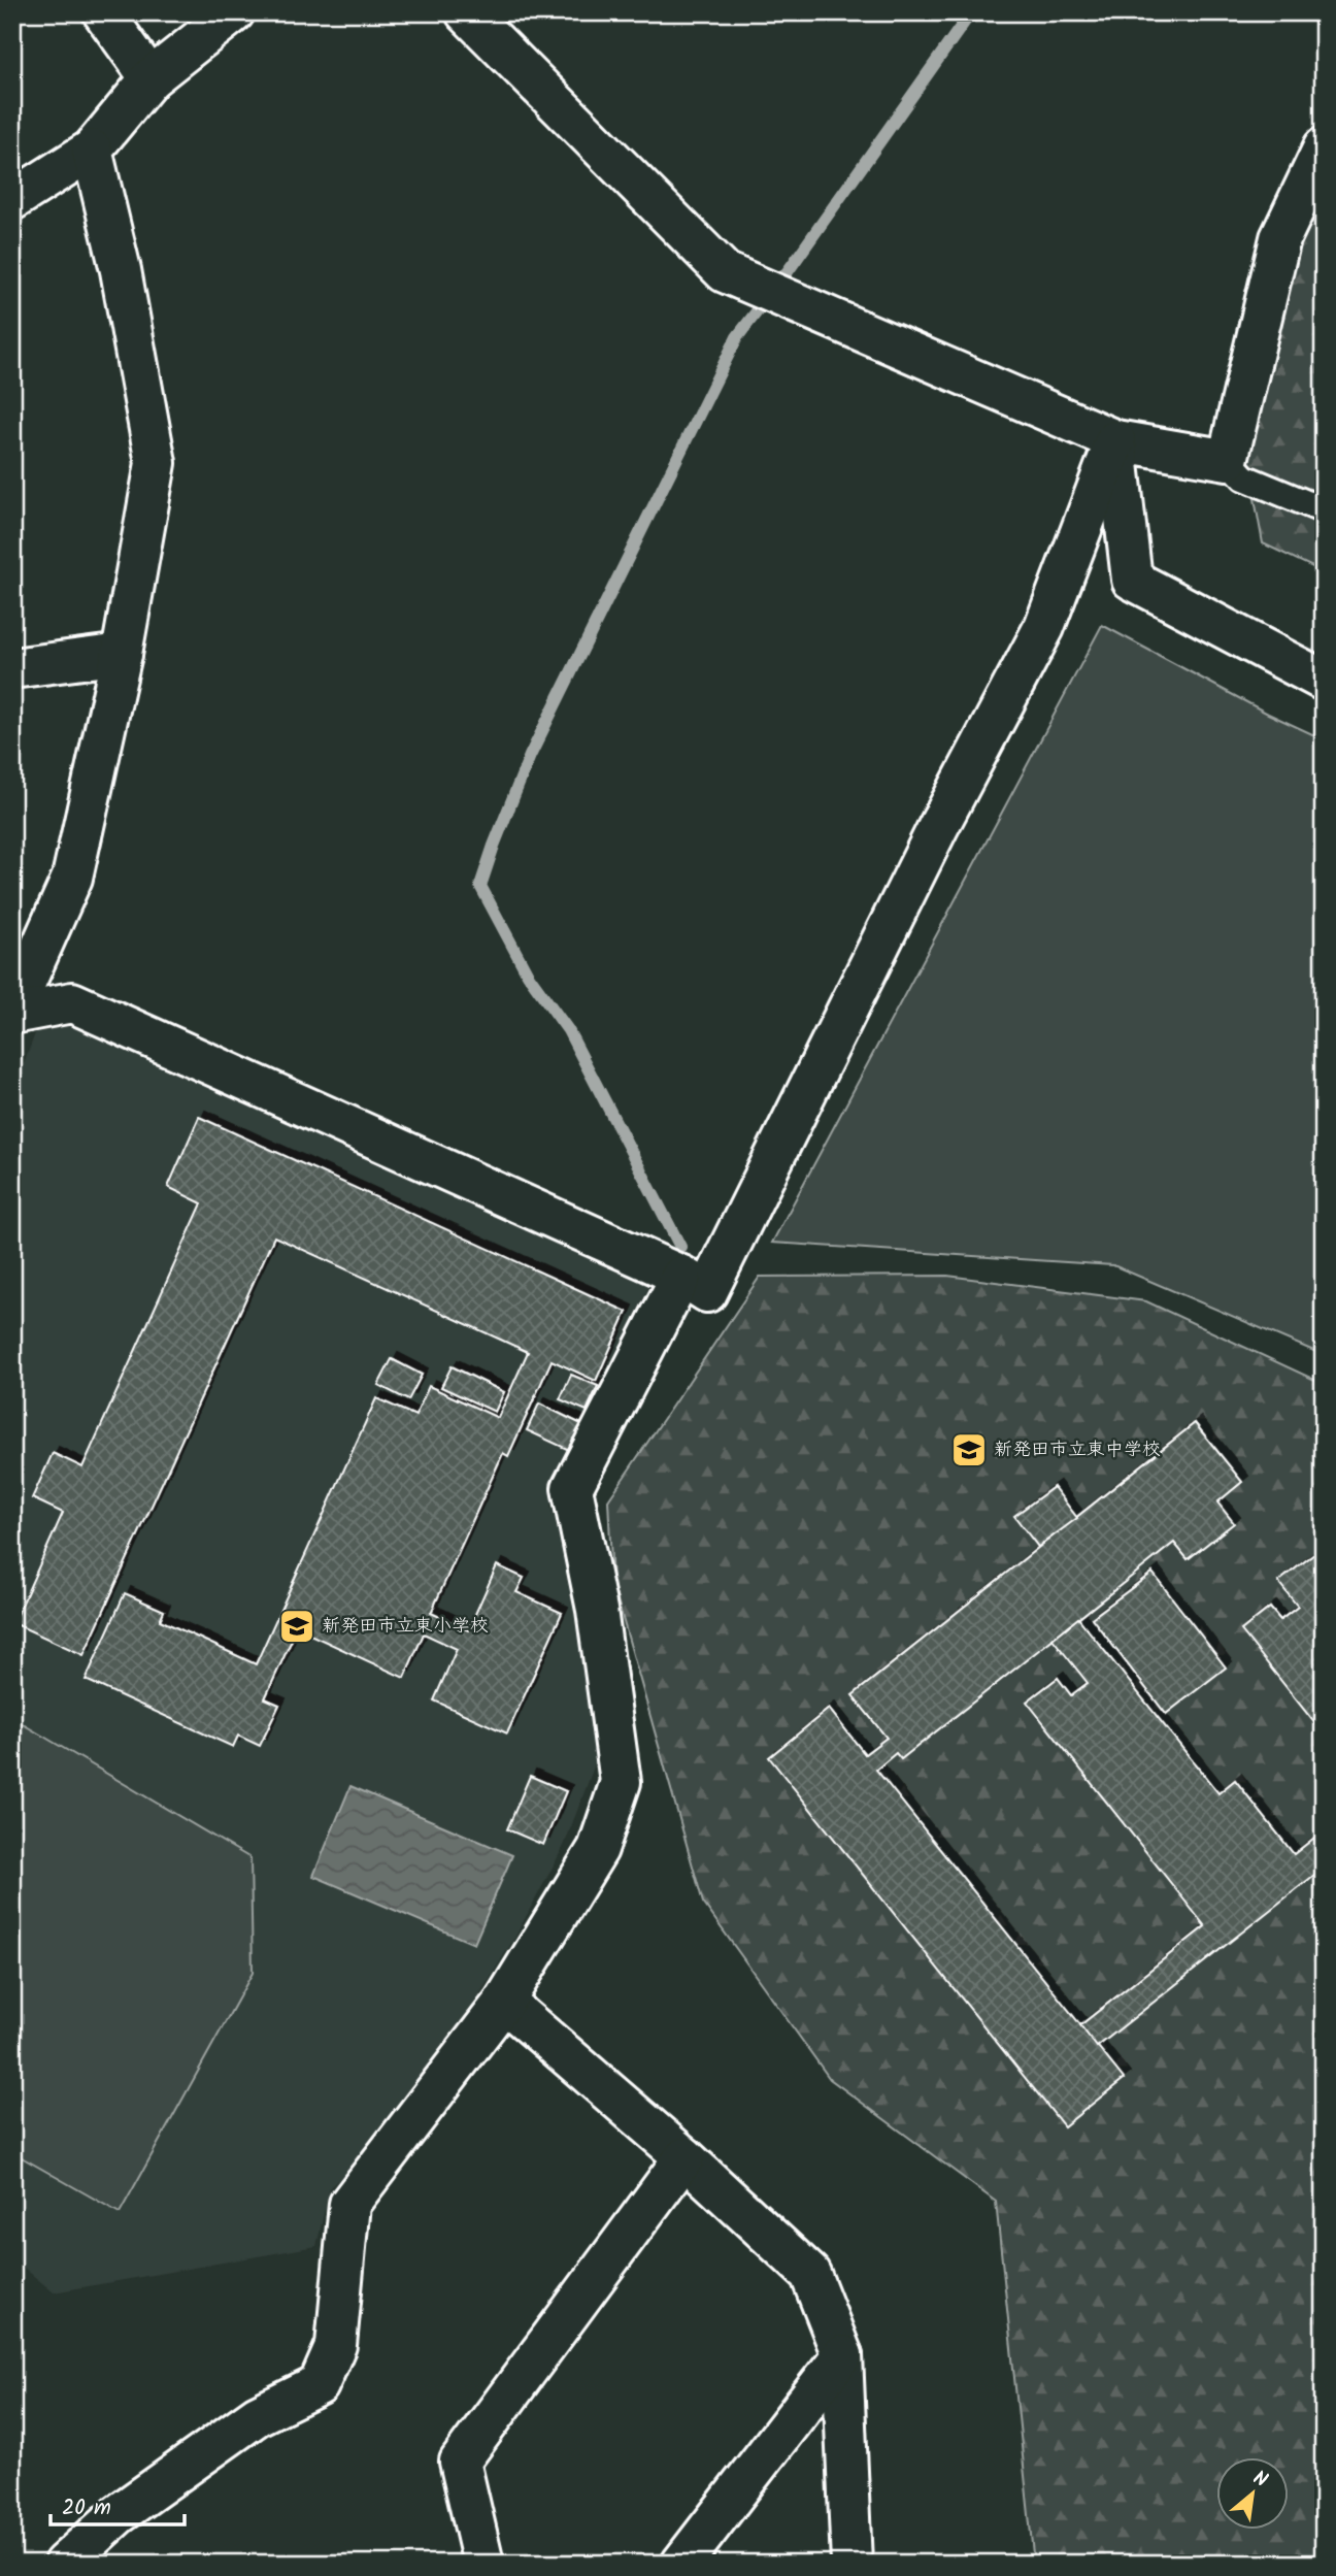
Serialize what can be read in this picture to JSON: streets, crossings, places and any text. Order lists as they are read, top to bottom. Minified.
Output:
{"places":{"school or university":["新発田市立東中学校","新発田市立東小学校"]},"scale_bar":"20 m","north":"top right"}
